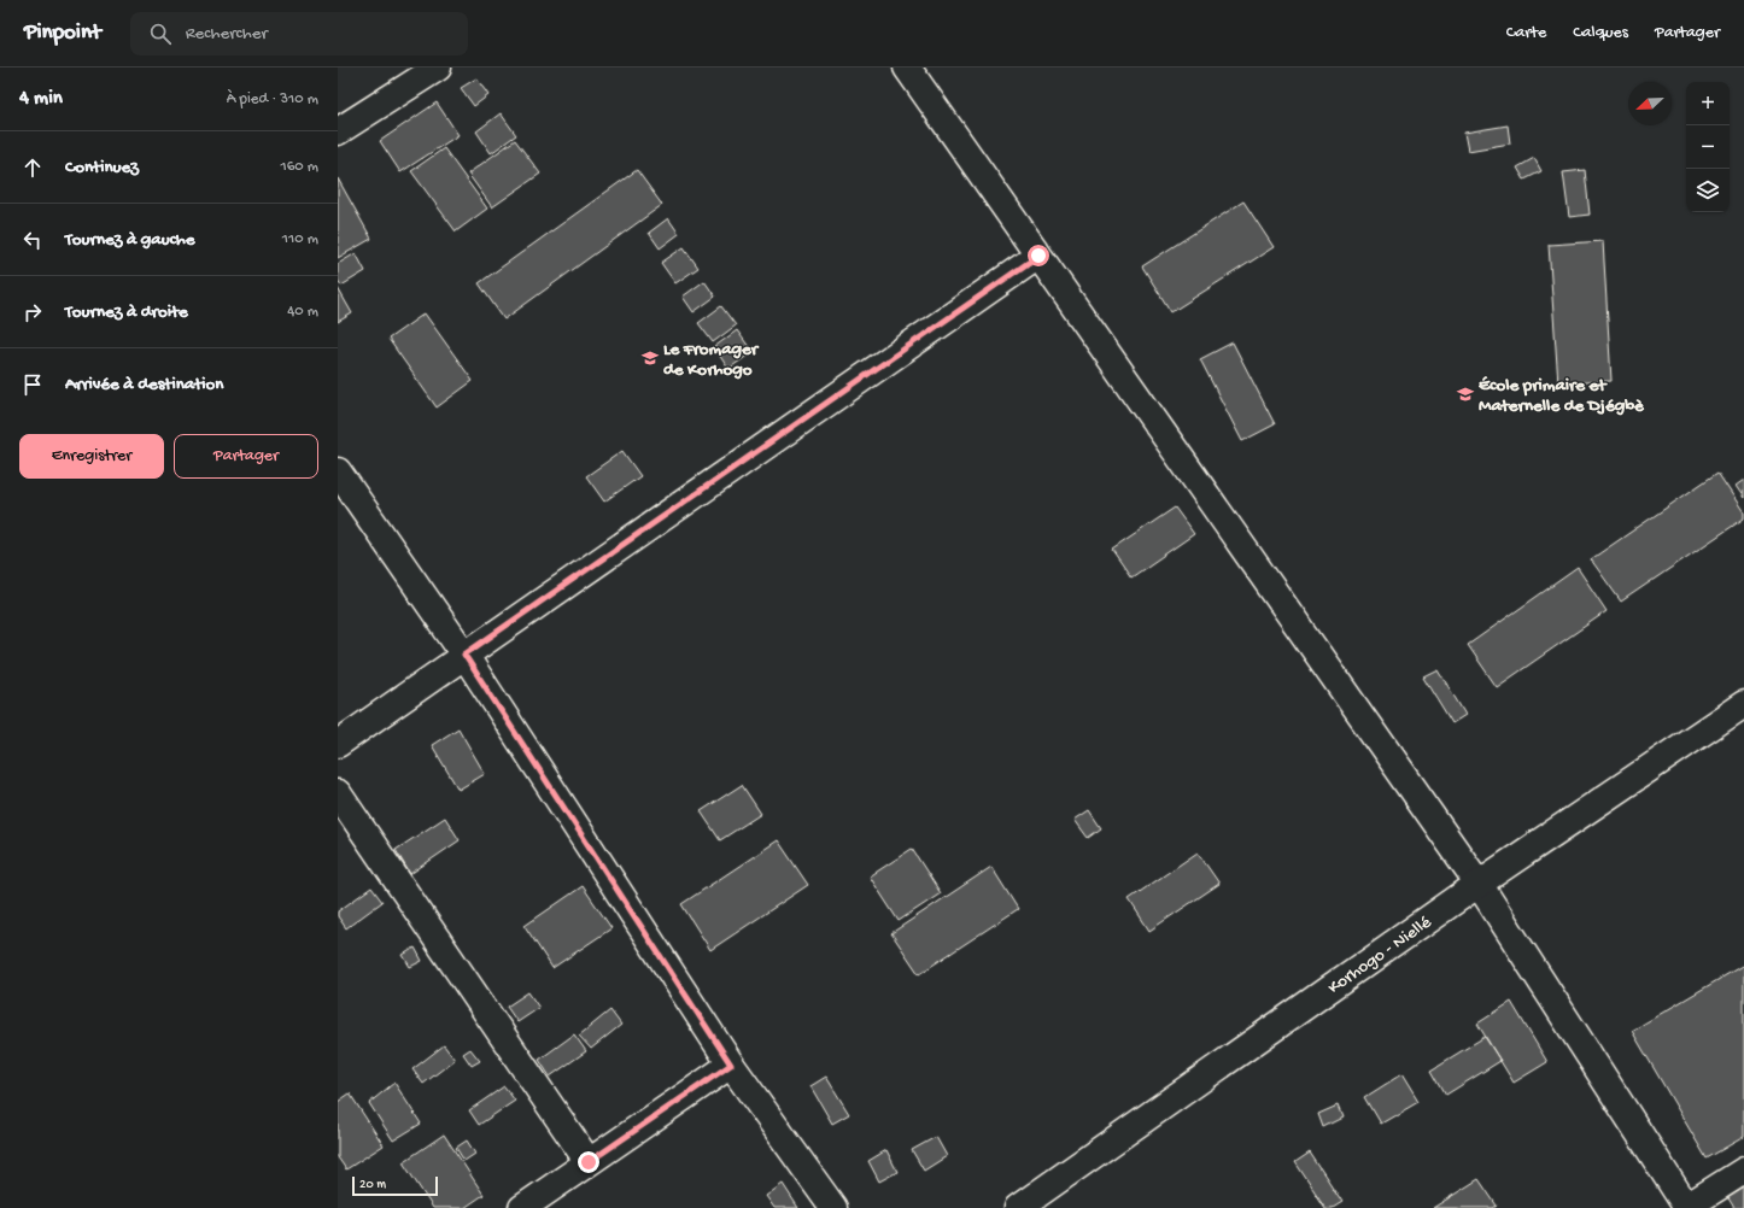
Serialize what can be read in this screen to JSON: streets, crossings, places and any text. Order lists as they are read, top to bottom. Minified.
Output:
{"streets":{"street":["Korhogo - Niellé"]},"places":{"school or university":["Le Fromager de Korhogo","École primaire et Maternelle de Djégbè"]},"scale_bar":"20 m","north":"bottom left","page":{"header":"Pinpoint","search":"Rechercher","nav":["Carte","Calques","Partager"],"heading":["4 min","À pied · 310 m"],"map_buttons":["+","−"],"list":[["Continuez","160 m"],["Tournez à gauche","110 m"],["Tournez à droite","40 m"],"Arrivée à destination"],"buttons":["Enregistrer","Partager"],"scale":"20 m"}}
